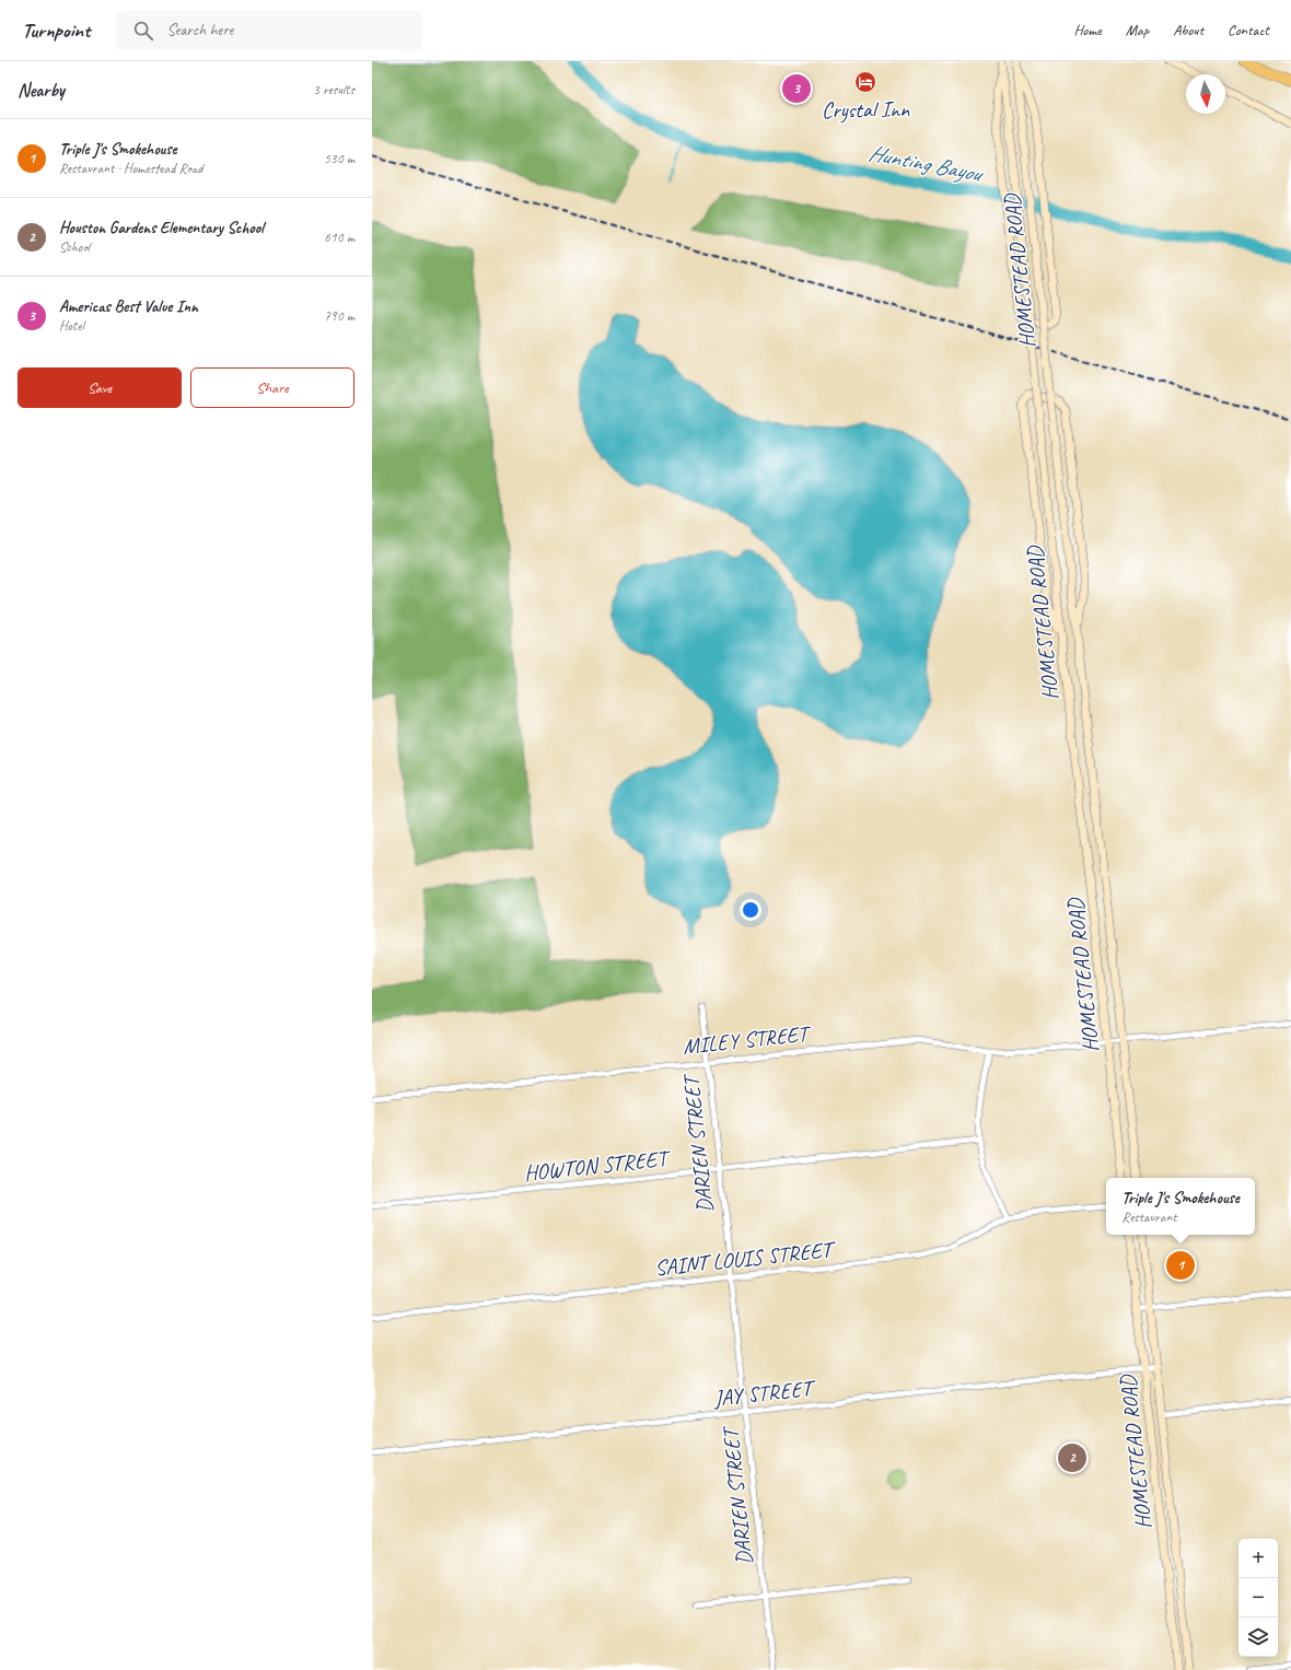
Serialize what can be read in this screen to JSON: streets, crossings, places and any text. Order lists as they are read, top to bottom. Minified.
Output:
{"streets":{"main road":["HOMESTEAD ROAD"],"street":["MILEY STREET","DARIEN STREET","HOWTON STREET","SAINT LOUIS STREET","JAY STREET"]},"crossings":[["HOMESTEAD ROAD","MILEY STREET"],["HOMESTEAD ROAD","JAY STREET"],["MILEY STREET","DARIEN STREET"],["DARIEN STREET","HOWTON STREET"],["DARIEN STREET","SAINT LOUIS STREET"],["DARIEN STREET","JAY STREET"]],"water":["Hunting Bayou"],"places":{"hotel":["Crystal Inn"]},"north":"bottom","page":{"header":"Turnpoint","search":"Search here","nav":["Home","Map","About","Contact"],"heading":["Nearby","3 results"],"pins":["3","1","2"],"list":[{"mark":"1","name":"Triple J's Smokehouse","note":"Restaurant · Homestead Road","value":"530 m"},{"mark":"2","name":"Houston Gardens Elementary School","note":"School","value":"610 m"},{"mark":"3","name":"Americas Best Value Inn","note":"Hotel","value":"790 m"}],"buttons":["Save","Share"],"popup":["Triple J's Smokehouse","Restaurant"],"map_buttons":["+","−"]}}
